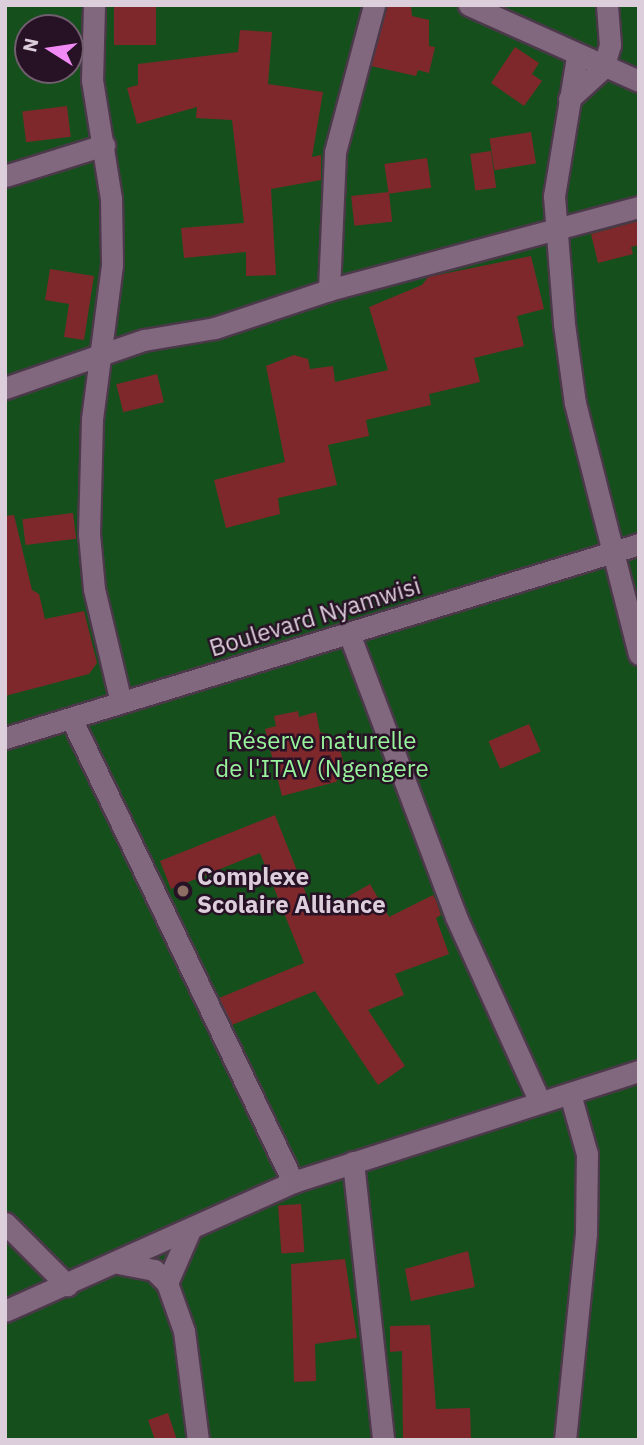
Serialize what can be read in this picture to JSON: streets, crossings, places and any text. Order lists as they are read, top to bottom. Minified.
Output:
{"streets":{"street":["Boulevard Nyamwisi"]},"parks":["Réserve naturelle de l'ITAV (Ngengere"],"places":["Complexe Scolaire Alliance"],"north":"left"}
